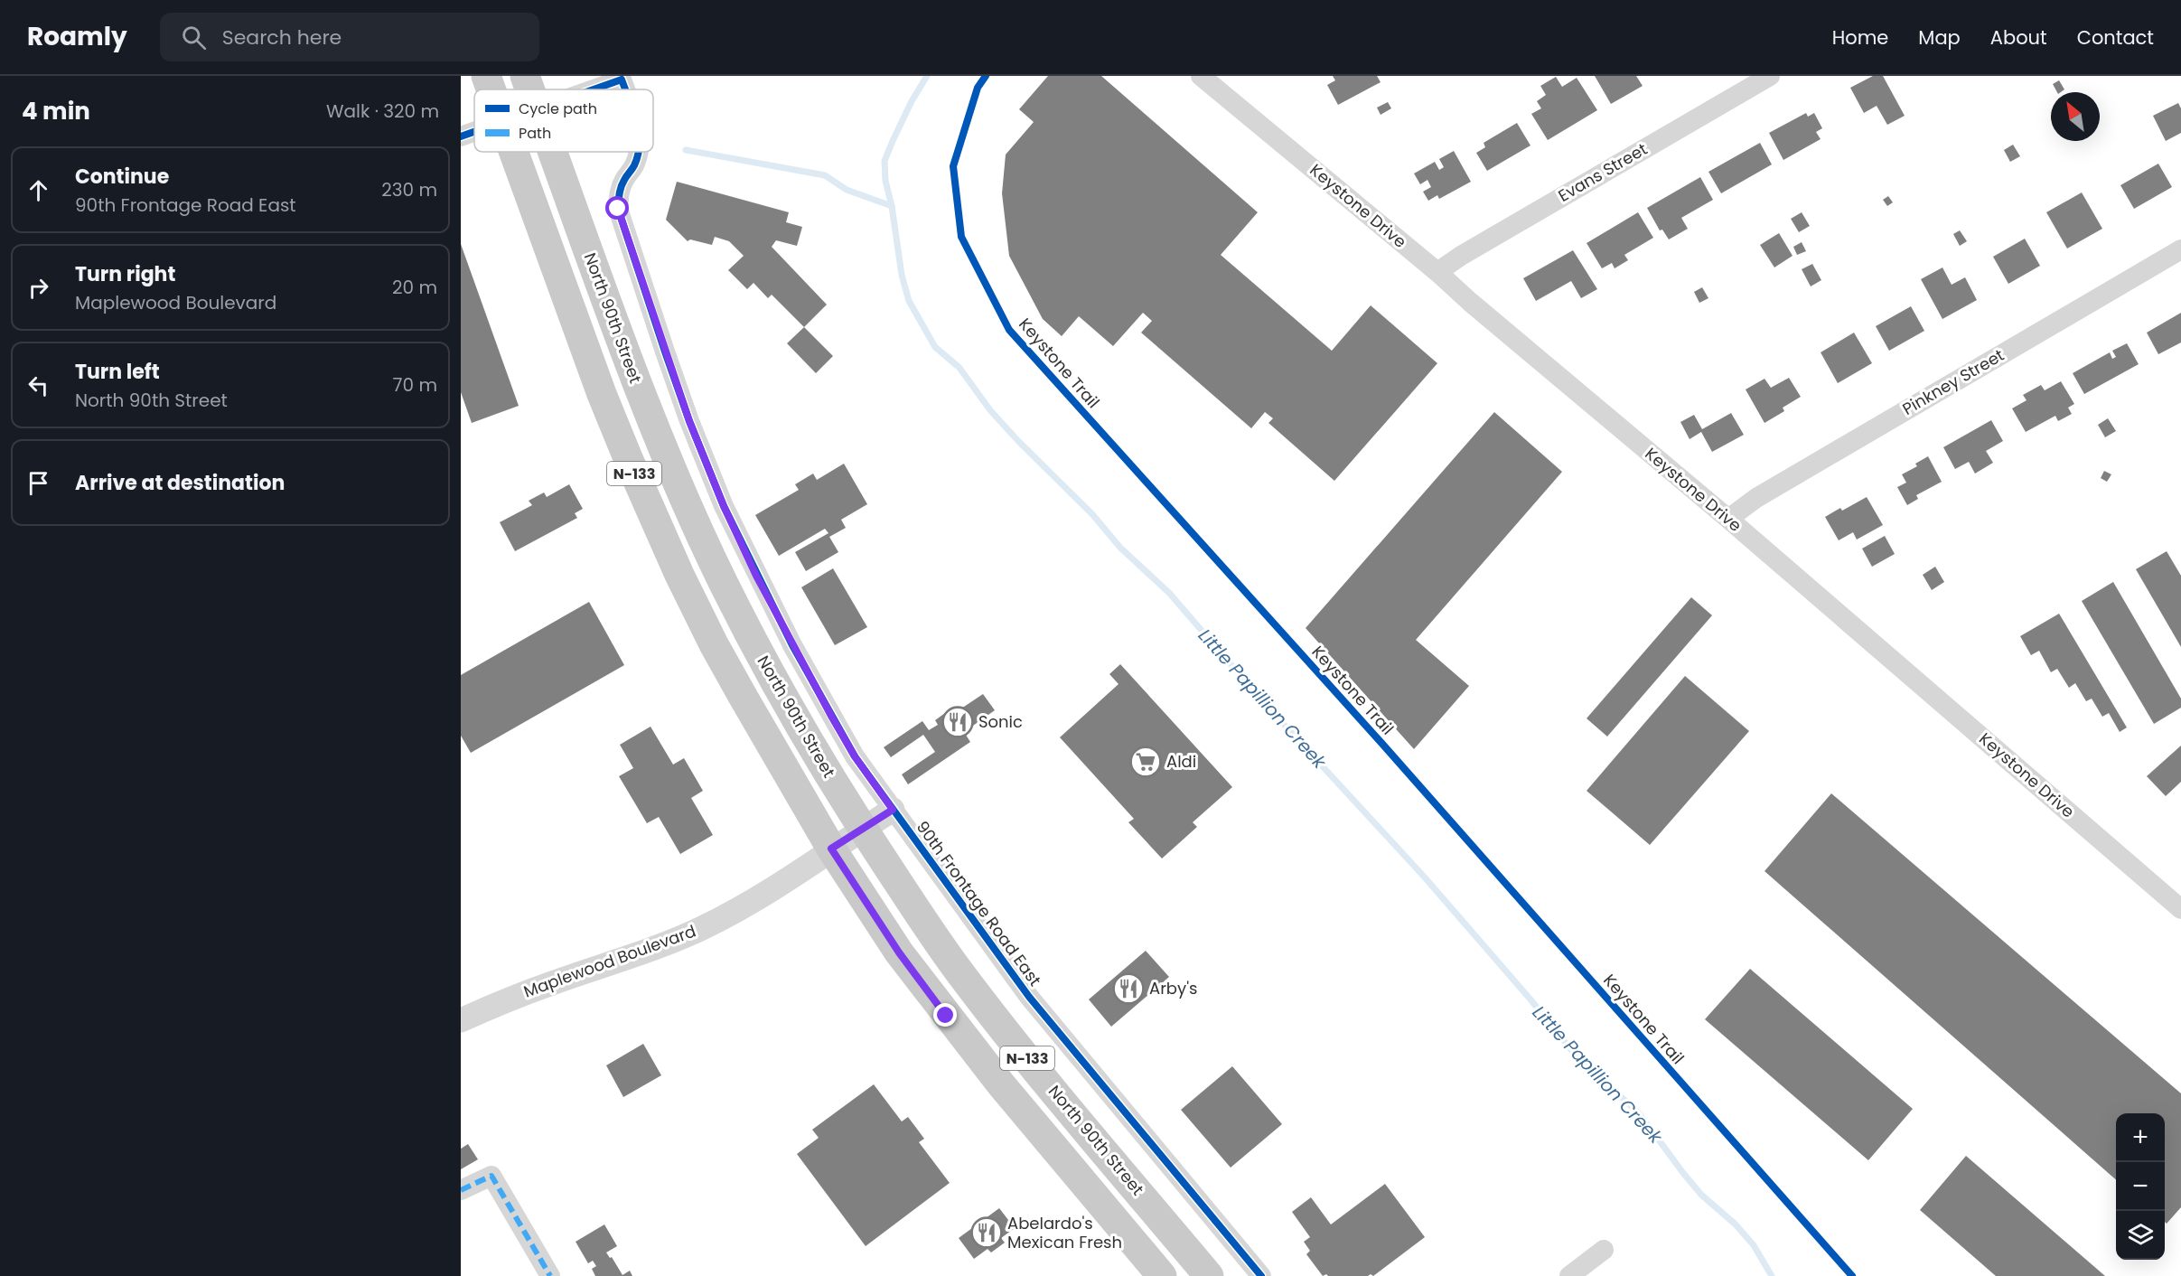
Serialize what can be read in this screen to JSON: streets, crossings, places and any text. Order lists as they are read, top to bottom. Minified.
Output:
{"streets":{"main road":["North 90th Street","N-133"],"street":["Evans Street","Keystone Drive","Pinkney Street","90th Frontage Road East","Maplewood Boulevard"],"cycle path":["Keystone Trail"]},"crossings":[["Evans Street","Keystone Drive"],["Keystone Drive","Pinkney Street"],["North 90th Street","Maplewood Boulevard"],["N-133","Maplewood Boulevard"],["90th Frontage Road East","Maplewood Boulevard"]],"water":["Little Papillion Creek"],"places":{"restaurant":["Sonic","Arby's","Abelardo's Mexican Fresh"],"supermarket":["Aldi"]},"legend":["Cycle path","Path"],"north":"top left","page":{"header":"Roamly","search":"Search here","nav":["Home","Map","About","Contact"],"heading":["4 min","Walk · 320 m"],"list":[["Continue","90th Frontage Road East","230 m"],["Turn right","Maplewood Boulevard","20 m"],["Turn left","North 90th Street","70 m"],"Arrive at destination"],"map_buttons":["+","−"]}}
